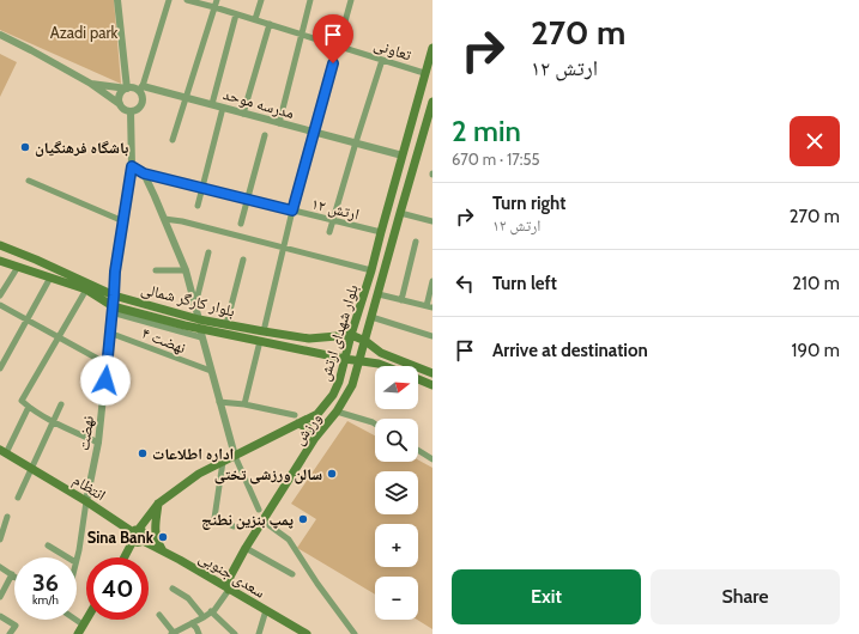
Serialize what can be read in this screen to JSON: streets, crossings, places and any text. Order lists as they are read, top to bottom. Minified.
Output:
{"streets":{"main road":["بلوار کارگر شمالی","بلوار شهدای ارتش","ورزش","انتظام","سعدی جنوبی"],"street":["تعاونی","مدرسه موحد","ارتش ۱۲","نهضت ۴","نهضت"]},"crossings":[["تعاونی","بلوار شهدای ارتش"],["مدرسه موحد","بلوار شهدای ارتش"],["مدرسه موحد","نهضت"],["ارتش ۱۲","بلوار شهدای ارتش"],["بلوار کارگر شمالی","بلوار شهدای ارتش"],["بلوار کارگر شمالی","ورزش"],["بلوار کارگر شمالی","نهضت"],["بلوار شهدای ارتش","ورزش"],["بلوار شهدای ارتش","انتظام"],["بلوار شهدای ارتش","سعدی جنوبی"],["نهضت ۴","نهضت"],["ورزش","سعدی جنوبی"],["نهضت","انتظام"],["انتظام","سعدی جنوبی"]],"parks":["Azadi park"],"places":["باشگاه فرهنگیان","اداره اطلاعات","سالن ورزشی تختی","پمپ بنزین نطنج","Sina Bank"],"north":"right","page":{"turn":["270 m","ارتش ۱۲"],"heading":["2 min","670 m · 17:55"],"list":[{"name":"Turn right","note":"ارتش ۱۲","value":"270 m"},{"name":"Turn left","value":"210 m"},{"name":"Arrive at destination","value":"190 m"}],"map_buttons":["+","−"],"speed":"36 km/h","limit":"40","buttons":["Exit","Share"]}}
